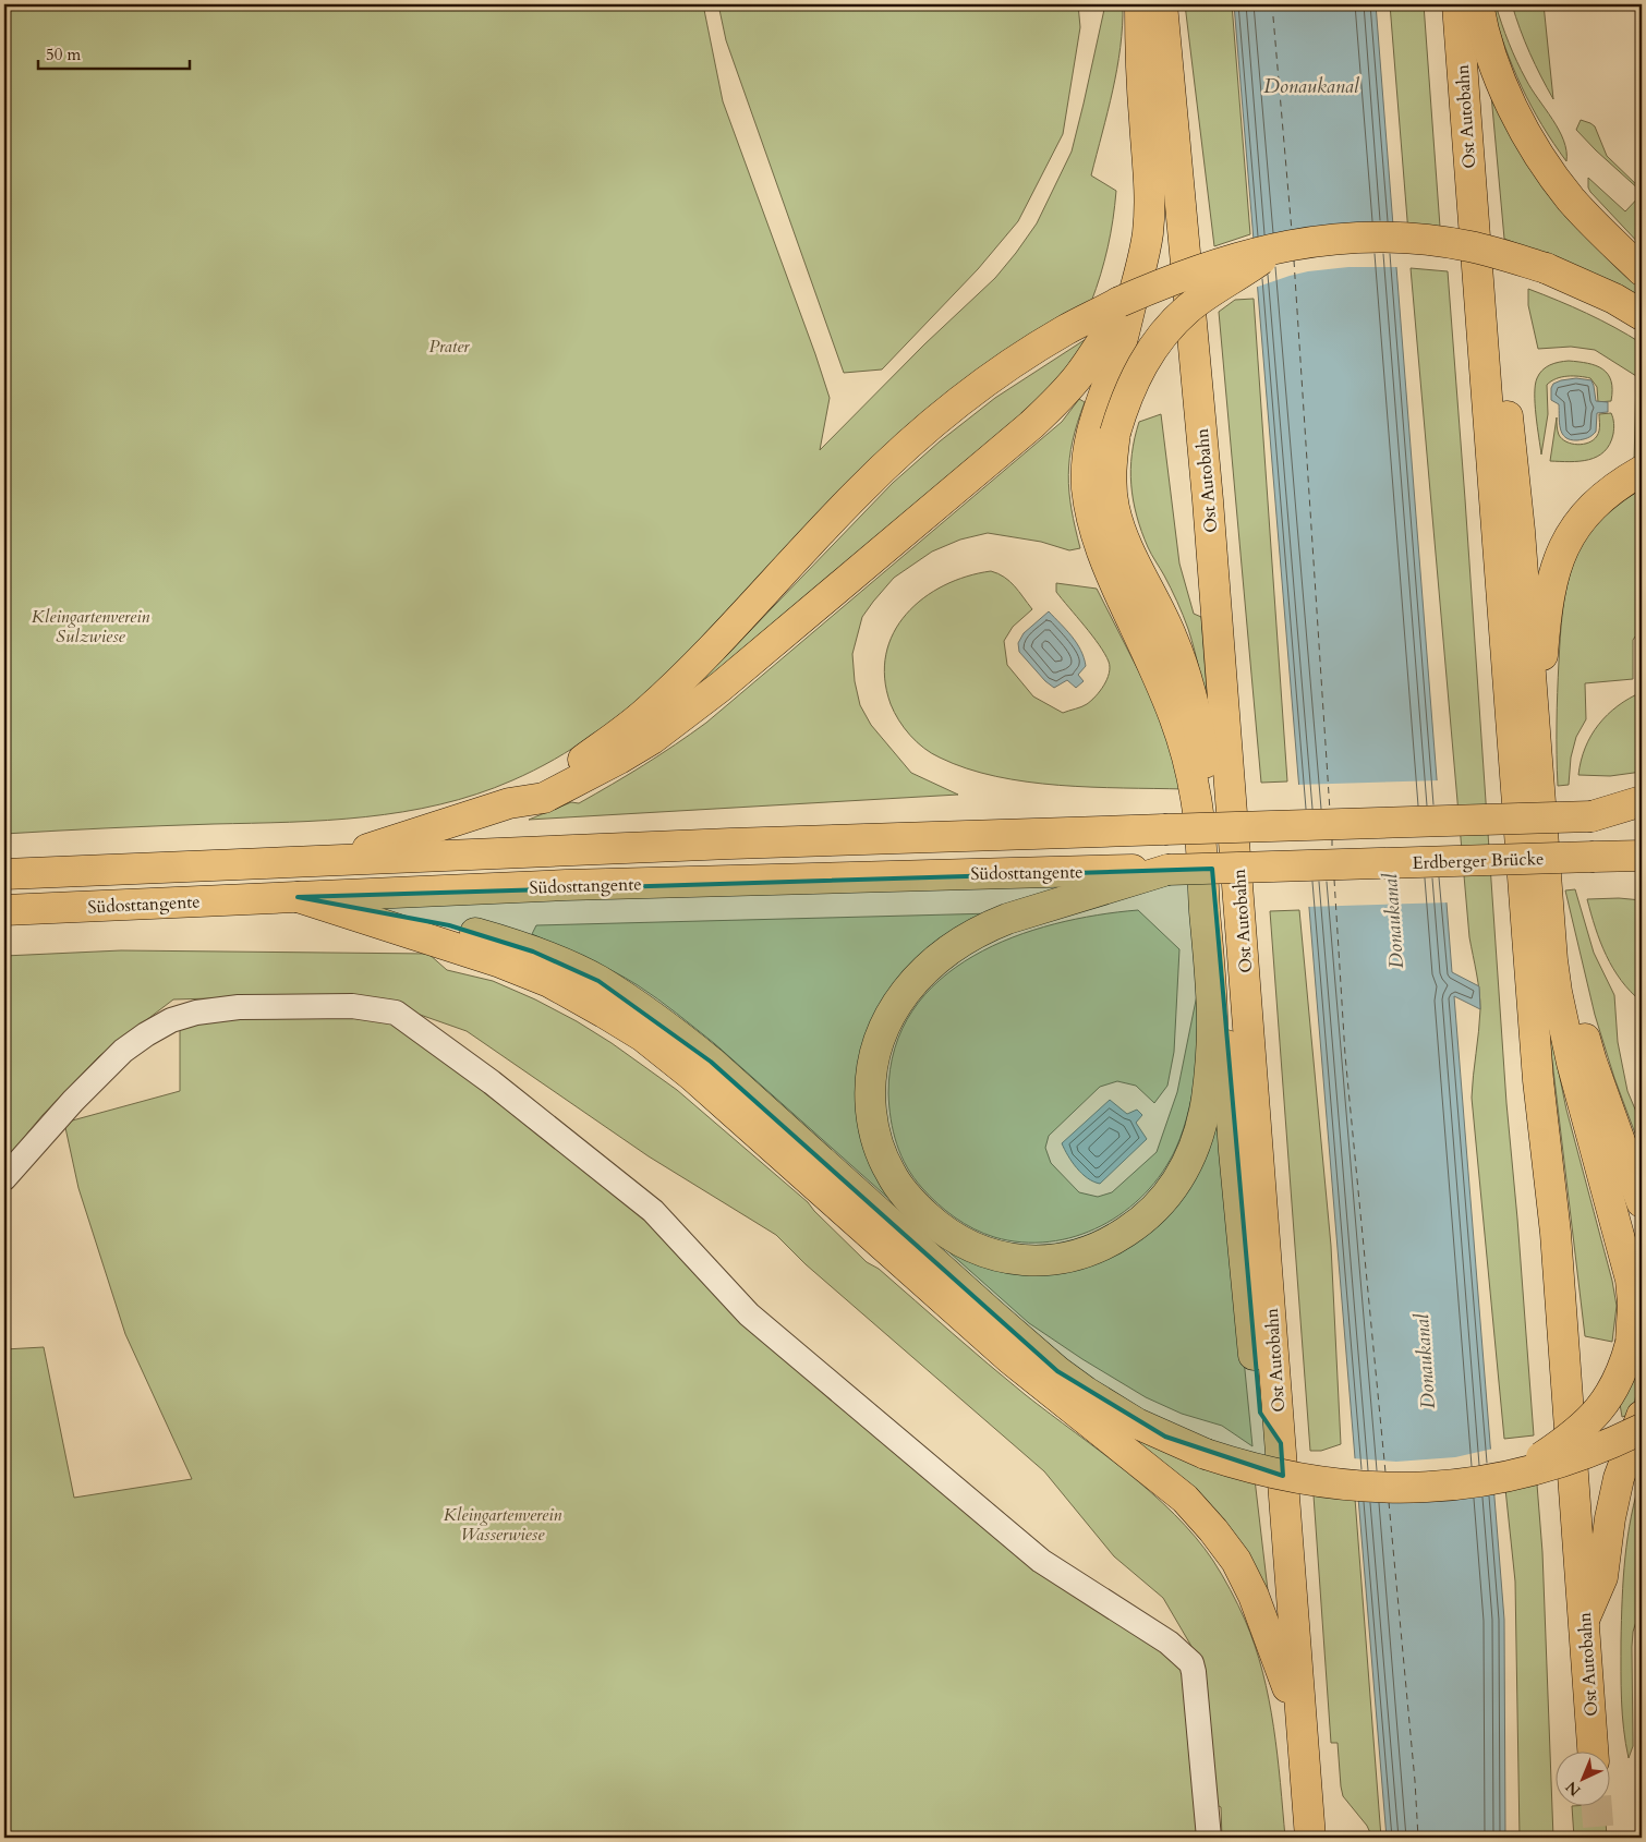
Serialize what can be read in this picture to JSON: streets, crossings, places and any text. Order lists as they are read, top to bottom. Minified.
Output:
{"streets":{"highway":["Ost Autobahn","Erdberger Brücke","Südosttangente"]},"crossings":[["Erdberger Brücke","Südosttangente"]],"water":["Donaukanal"],"parks":["Prater","Kleingartenverein Sulzwiese","Kleingartenverein Wasserwiese"],"scale_bar":"50 m","north":"bottom left"}
